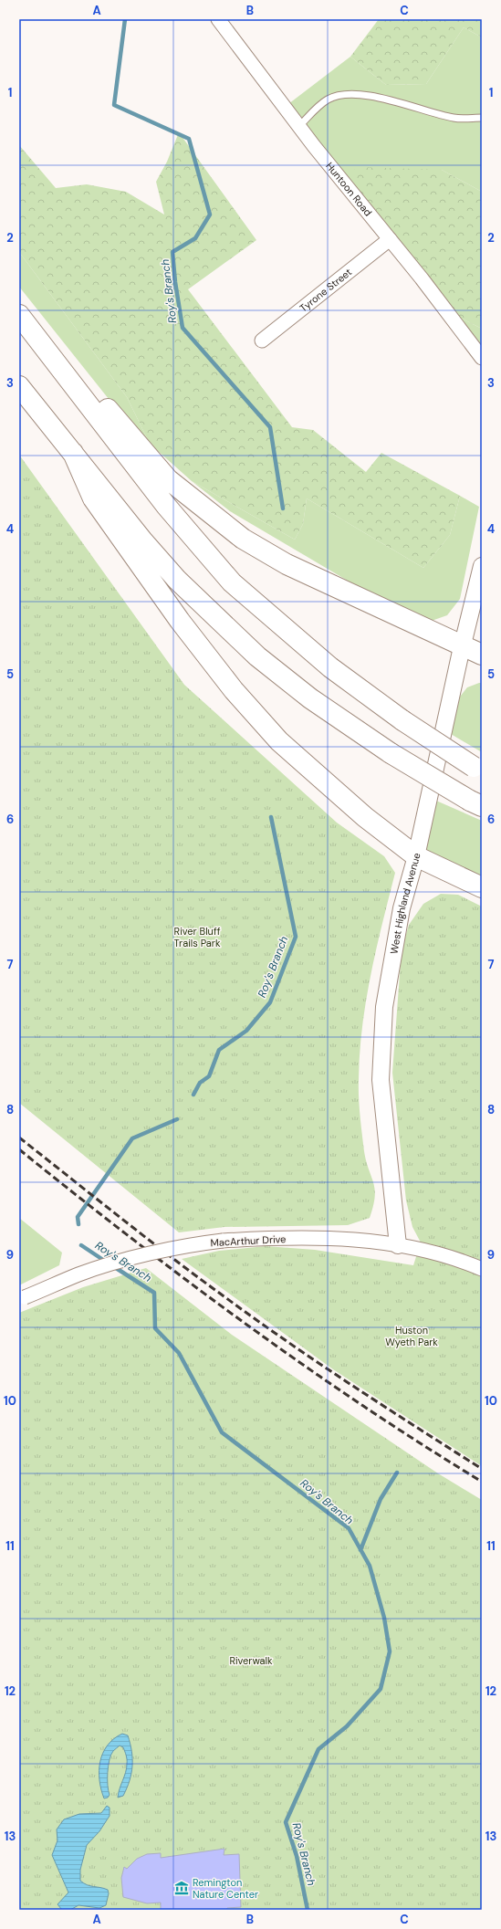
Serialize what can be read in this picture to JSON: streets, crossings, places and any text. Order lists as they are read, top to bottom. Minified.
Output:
{"streets":{"street":["Huntoon Road","Tyrone Street","West Highland Avenue","MacArthur Drive"]},"crossings":[["Huntoon Road","Tyrone Street"],["West Highland Avenue","MacArthur Drive"]],"water":["Roy's Branch"],"parks":["River Bluff Trails Park","Huston Wyeth Park","Riverwalk"],"places":{"museum":["Remington Nature Center"]},"grid":{"columns":["A","B","C"],"rows":["1","2","3","4","5","6","7","8","9","10","11","12","13"]}}
